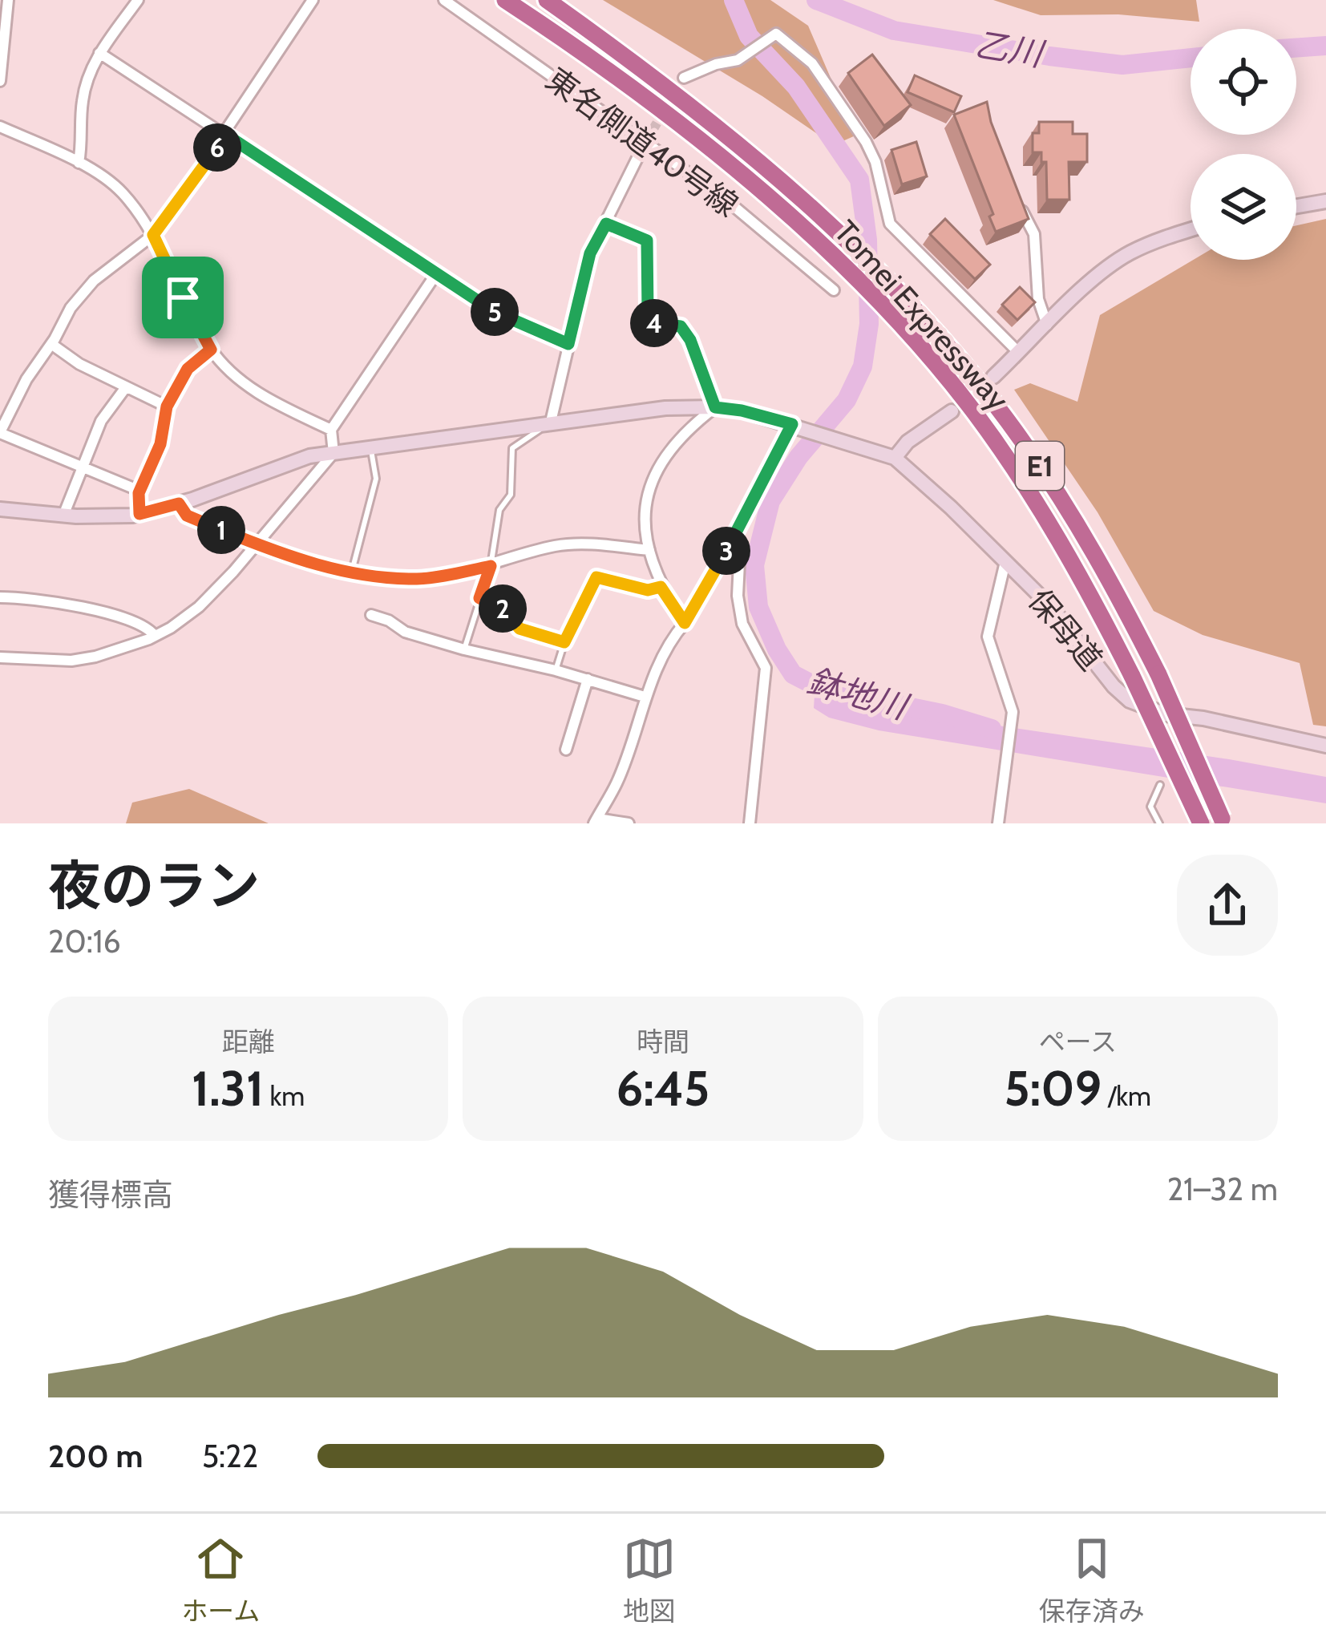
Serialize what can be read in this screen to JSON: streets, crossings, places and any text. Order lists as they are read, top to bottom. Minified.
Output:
{"streets":{"highway":["Tomei Expressway","E1"],"street":["東名側道40号線","保母道"]},"water":["乙川","鉢地川"],"page":{"pins":["6","5","4","1","3","2"],"heading":["夜のラン","20:16"],"stats":[["距離","1.31 km"],["時間","6:45"],["ペース","5:09 /km"]],"chart":["獲得標高","21–32 m"],"list":[{"name":"200 m","note":"5:22"}],"tabs":["ホーム","地図","保存済み"]}}
